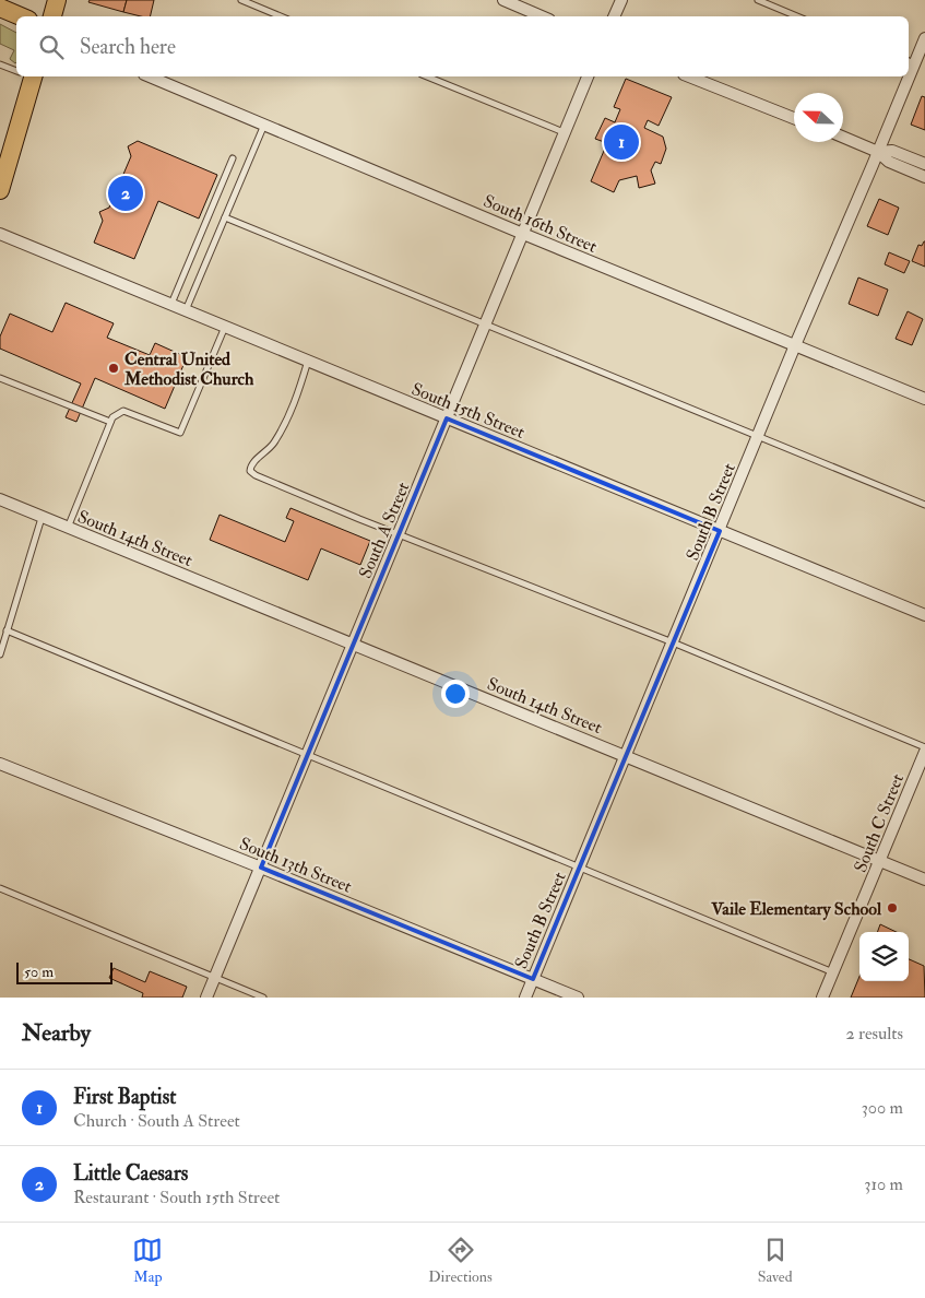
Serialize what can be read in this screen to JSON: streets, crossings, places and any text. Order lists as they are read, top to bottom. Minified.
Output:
{"streets":{"street":["South 16th Street","South 15th Street","South B Street","South A Street","South 14th Street","South C Street","South 13th Street"]},"crossings":[["South 16th Street","South B Street"],["South 16th Street","South A Street"],["South 15th Street","South B Street"],["South 15th Street","South A Street"],["South B Street","South 14th Street"],["South B Street","South 13th Street"],["South A Street","South 14th Street"],["South A Street","South 13th Street"],["South 14th Street","South C Street"]],"places":["Central United Methodist Church","Vaile Elementary School"],"scale_bar":"50 m","north":"left","page":{"search":"Search here","pins":["1","2"],"scale":"50 m","heading":["Nearby","2 results"],"list":[{"mark":"1","name":"First Baptist","note":"Church · South A Street","value":"300 m"},{"mark":"2","name":"Little Caesars","note":"Restaurant · South 15th Street","value":"310 m"}],"nav":["Map","Directions","Saved"]}}
